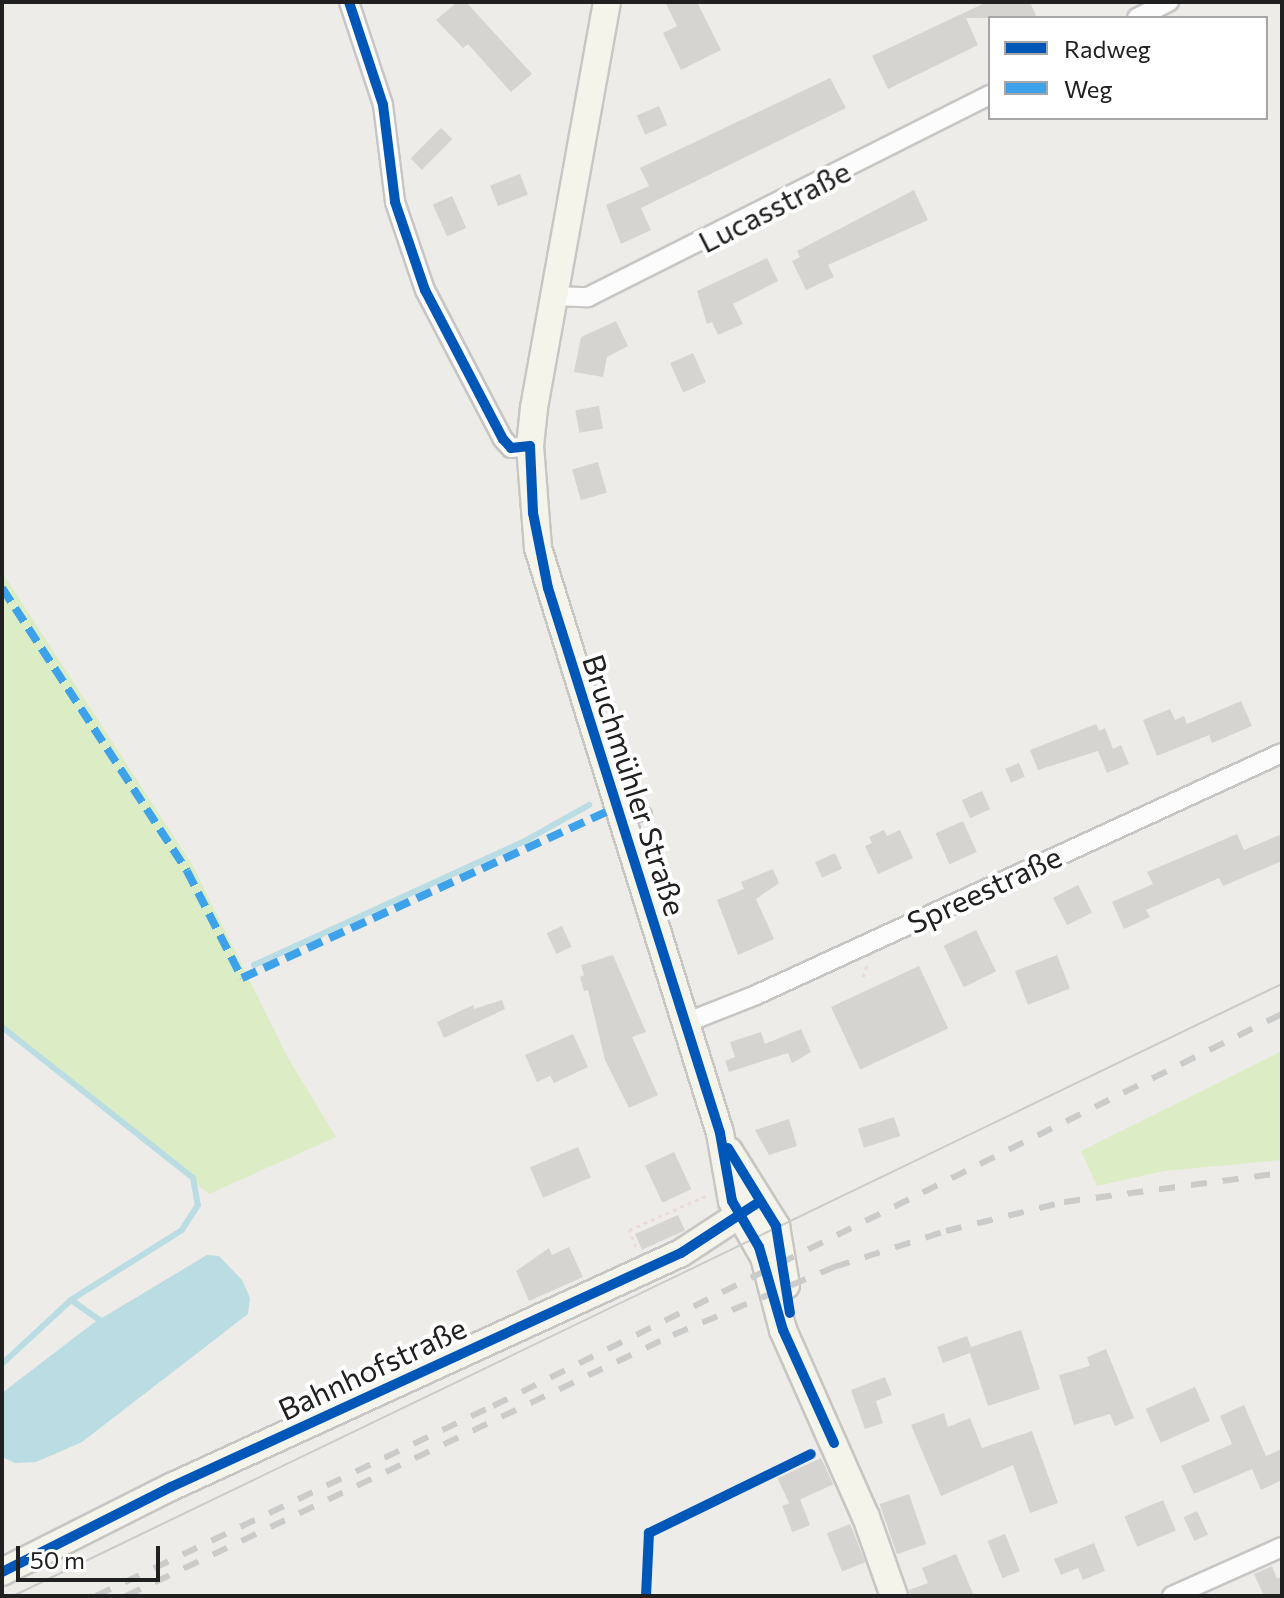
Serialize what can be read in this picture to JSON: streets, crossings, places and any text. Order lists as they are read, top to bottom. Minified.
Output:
{"streets":{"street":["Lucasstraße","Bruchmühler Straße","Spreestraße","Bahnhofstraße"]},"crossings":[["Lucasstraße","Bruchmühler Straße"],["Bruchmühler Straße","Spreestraße"],["Bruchmühler Straße","Bahnhofstraße"]],"legend":["Radweg","Weg"],"scale_bar":"50 m"}
